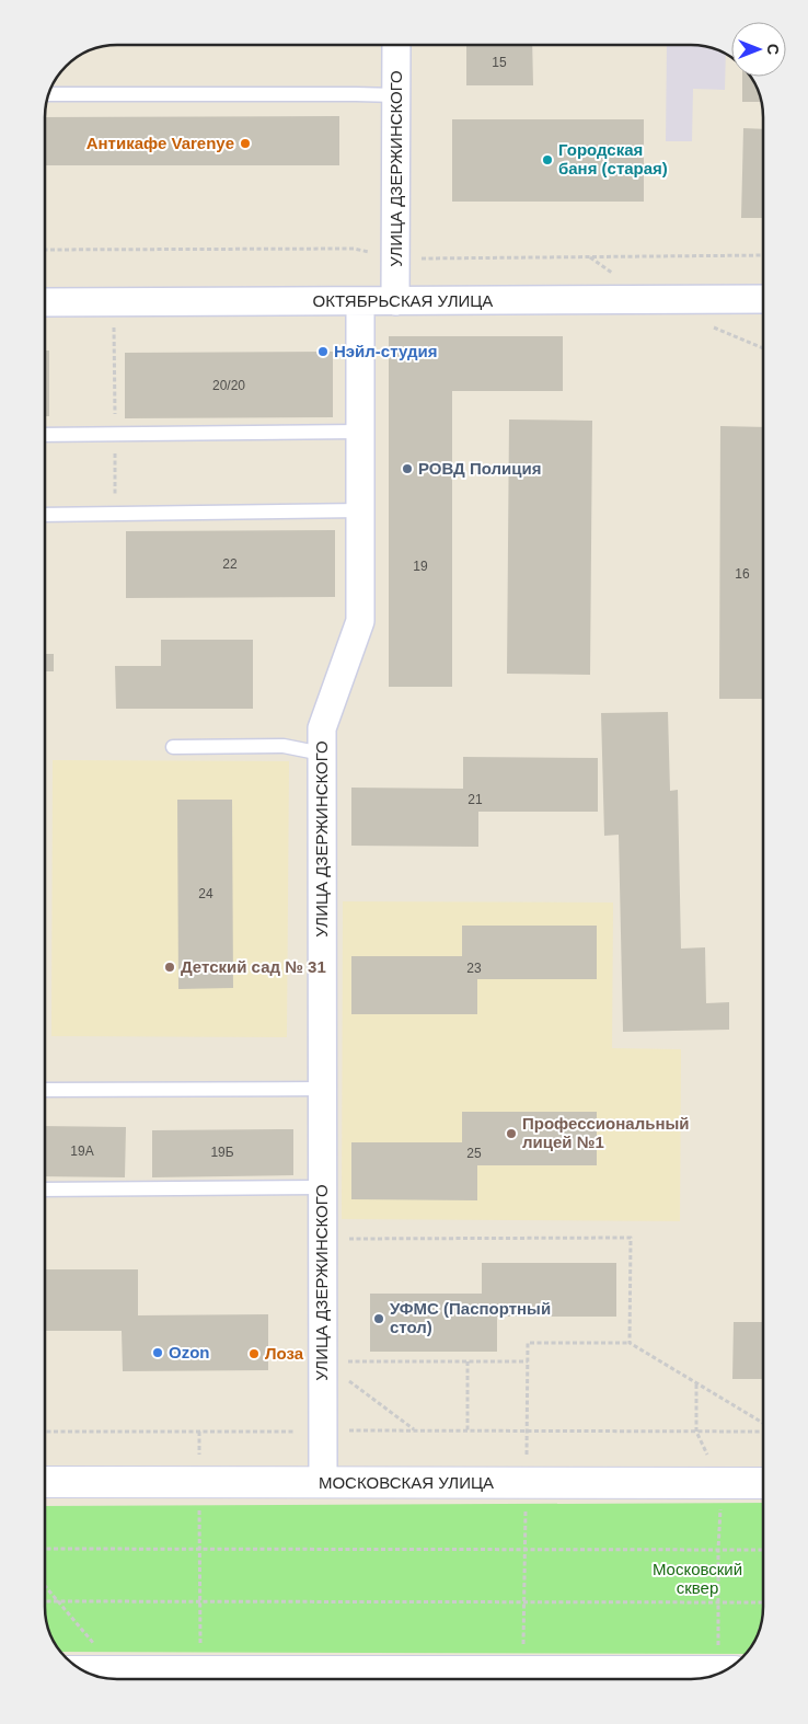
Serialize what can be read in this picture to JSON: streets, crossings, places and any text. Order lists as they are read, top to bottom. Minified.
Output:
{"streets":{"main road":["МОСКОВСКАЯ УЛИЦА"],"street":["УЛИЦА ДЗЕРЖИНСКОГО","ОКТЯБРЬСКАЯ УЛИЦА"]},"crossings":[["УЛИЦА ДЗЕРЖИНСКОГО","ОКТЯБРЬСКАЯ УЛИЦА"],["УЛИЦА ДЗЕРЖИНСКОГО","МОСКОВСКАЯ УЛИЦА"]],"parks":["Московский сквер"],"places":["Антикафе Varenye","Городская баня (старая)","Нэйл-студия","РОВД Полиция","Детский сад № 31","Профессиональный лицей №1","УФМС (Паспортный стол)","Ozon","Лоза"],"house_numbers":["15","20/20","22","19","16","21","24","23","19А","19Б","25"],"north":"right"}
